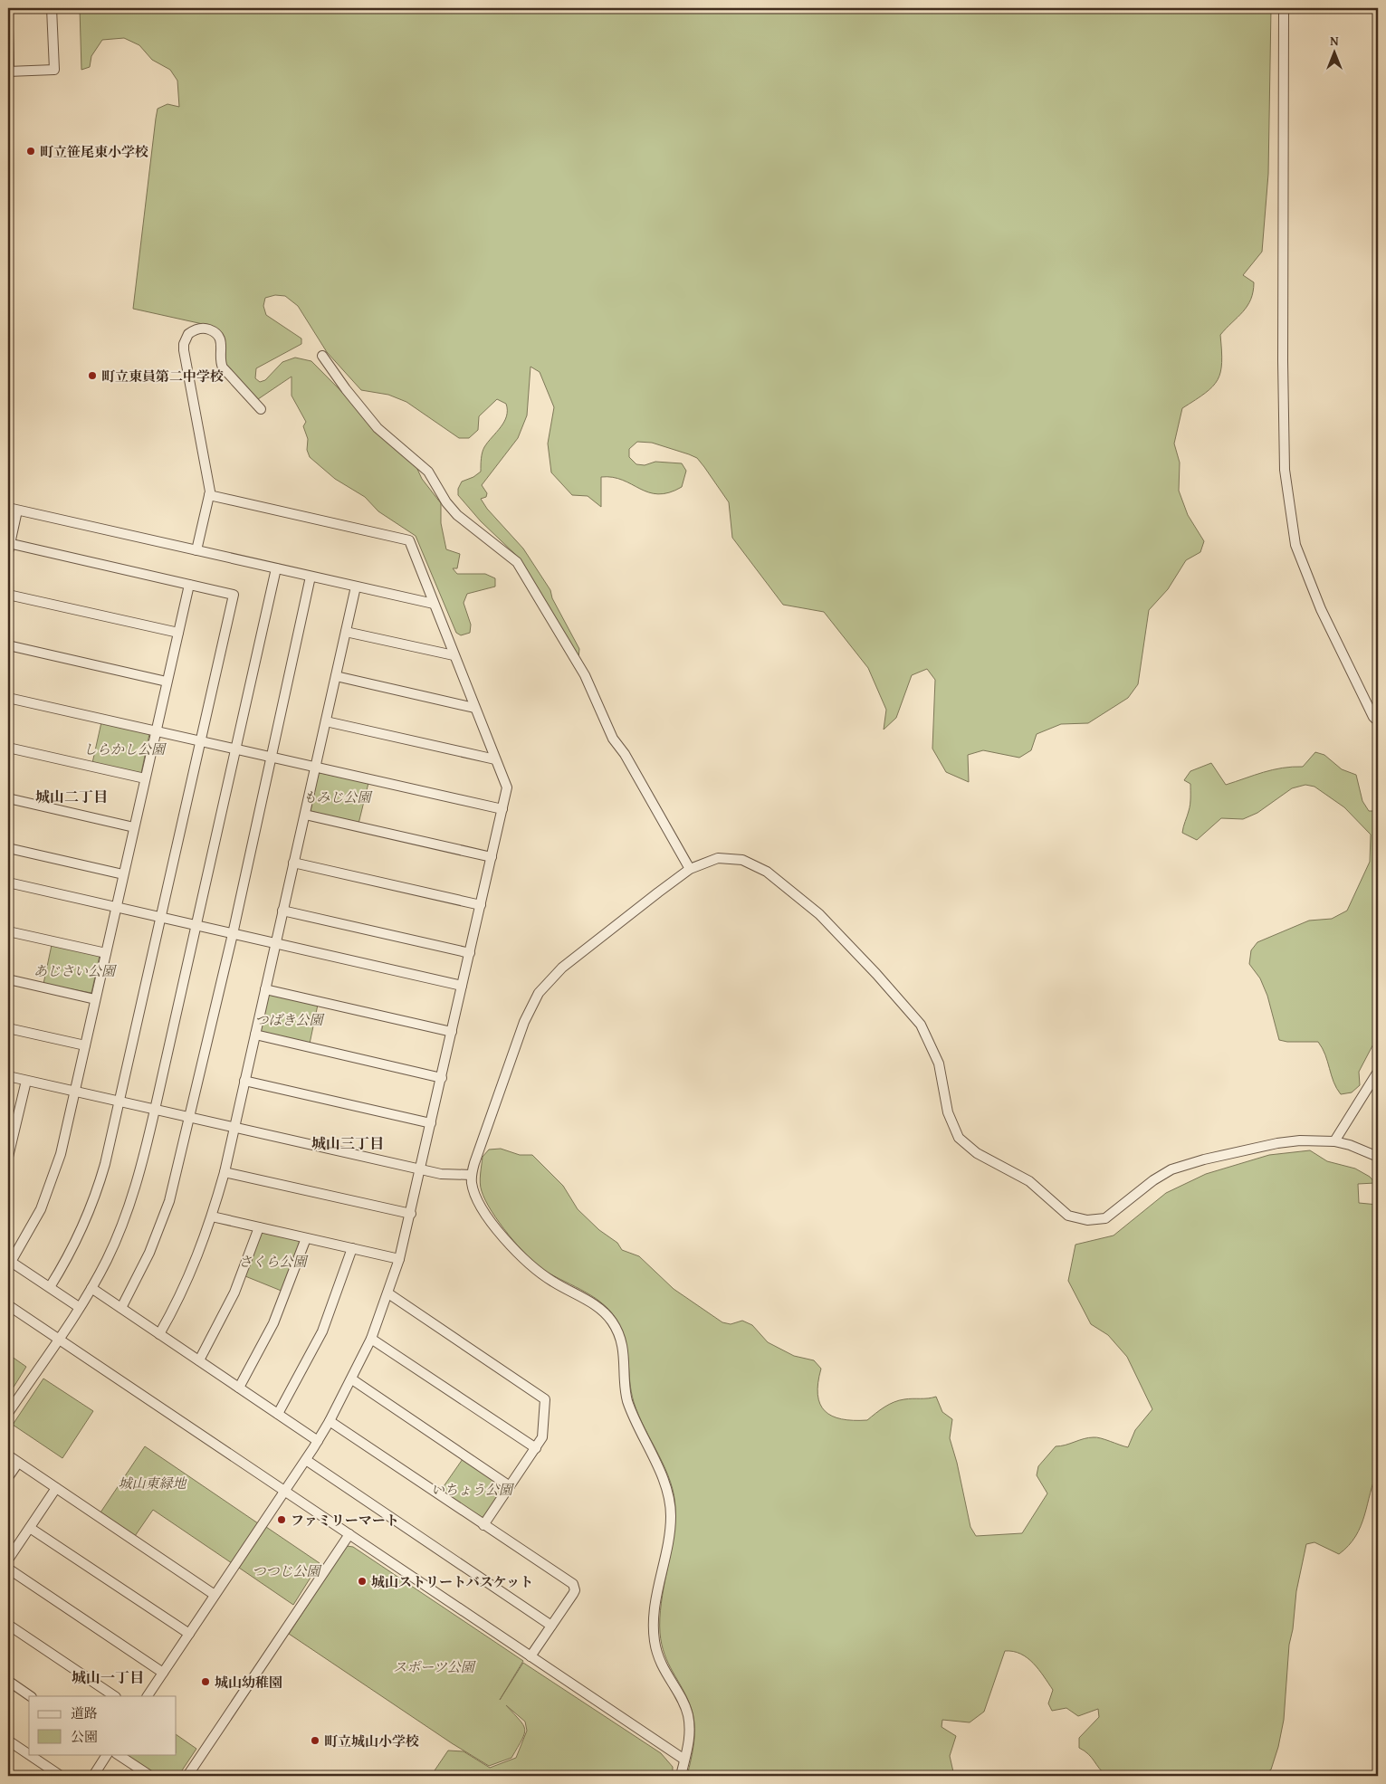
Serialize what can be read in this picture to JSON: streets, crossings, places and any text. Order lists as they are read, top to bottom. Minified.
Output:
{"districts":["城山二丁目","城山三丁目","城山一丁目"],"parks":["しらかし公園","もみじ公園","あじさい公園","つばき公園","さくら公園","城山東緑地","いちょう公園","つつじ公園","スポーツ公園"],"places":["町立笹尾東小学校","町立東員第二中学校","ファミリーマート","城山ストリートバスケット","城山幼稚園","町立城山小学校"],"legend":["道路","公園"],"north":"top"}
